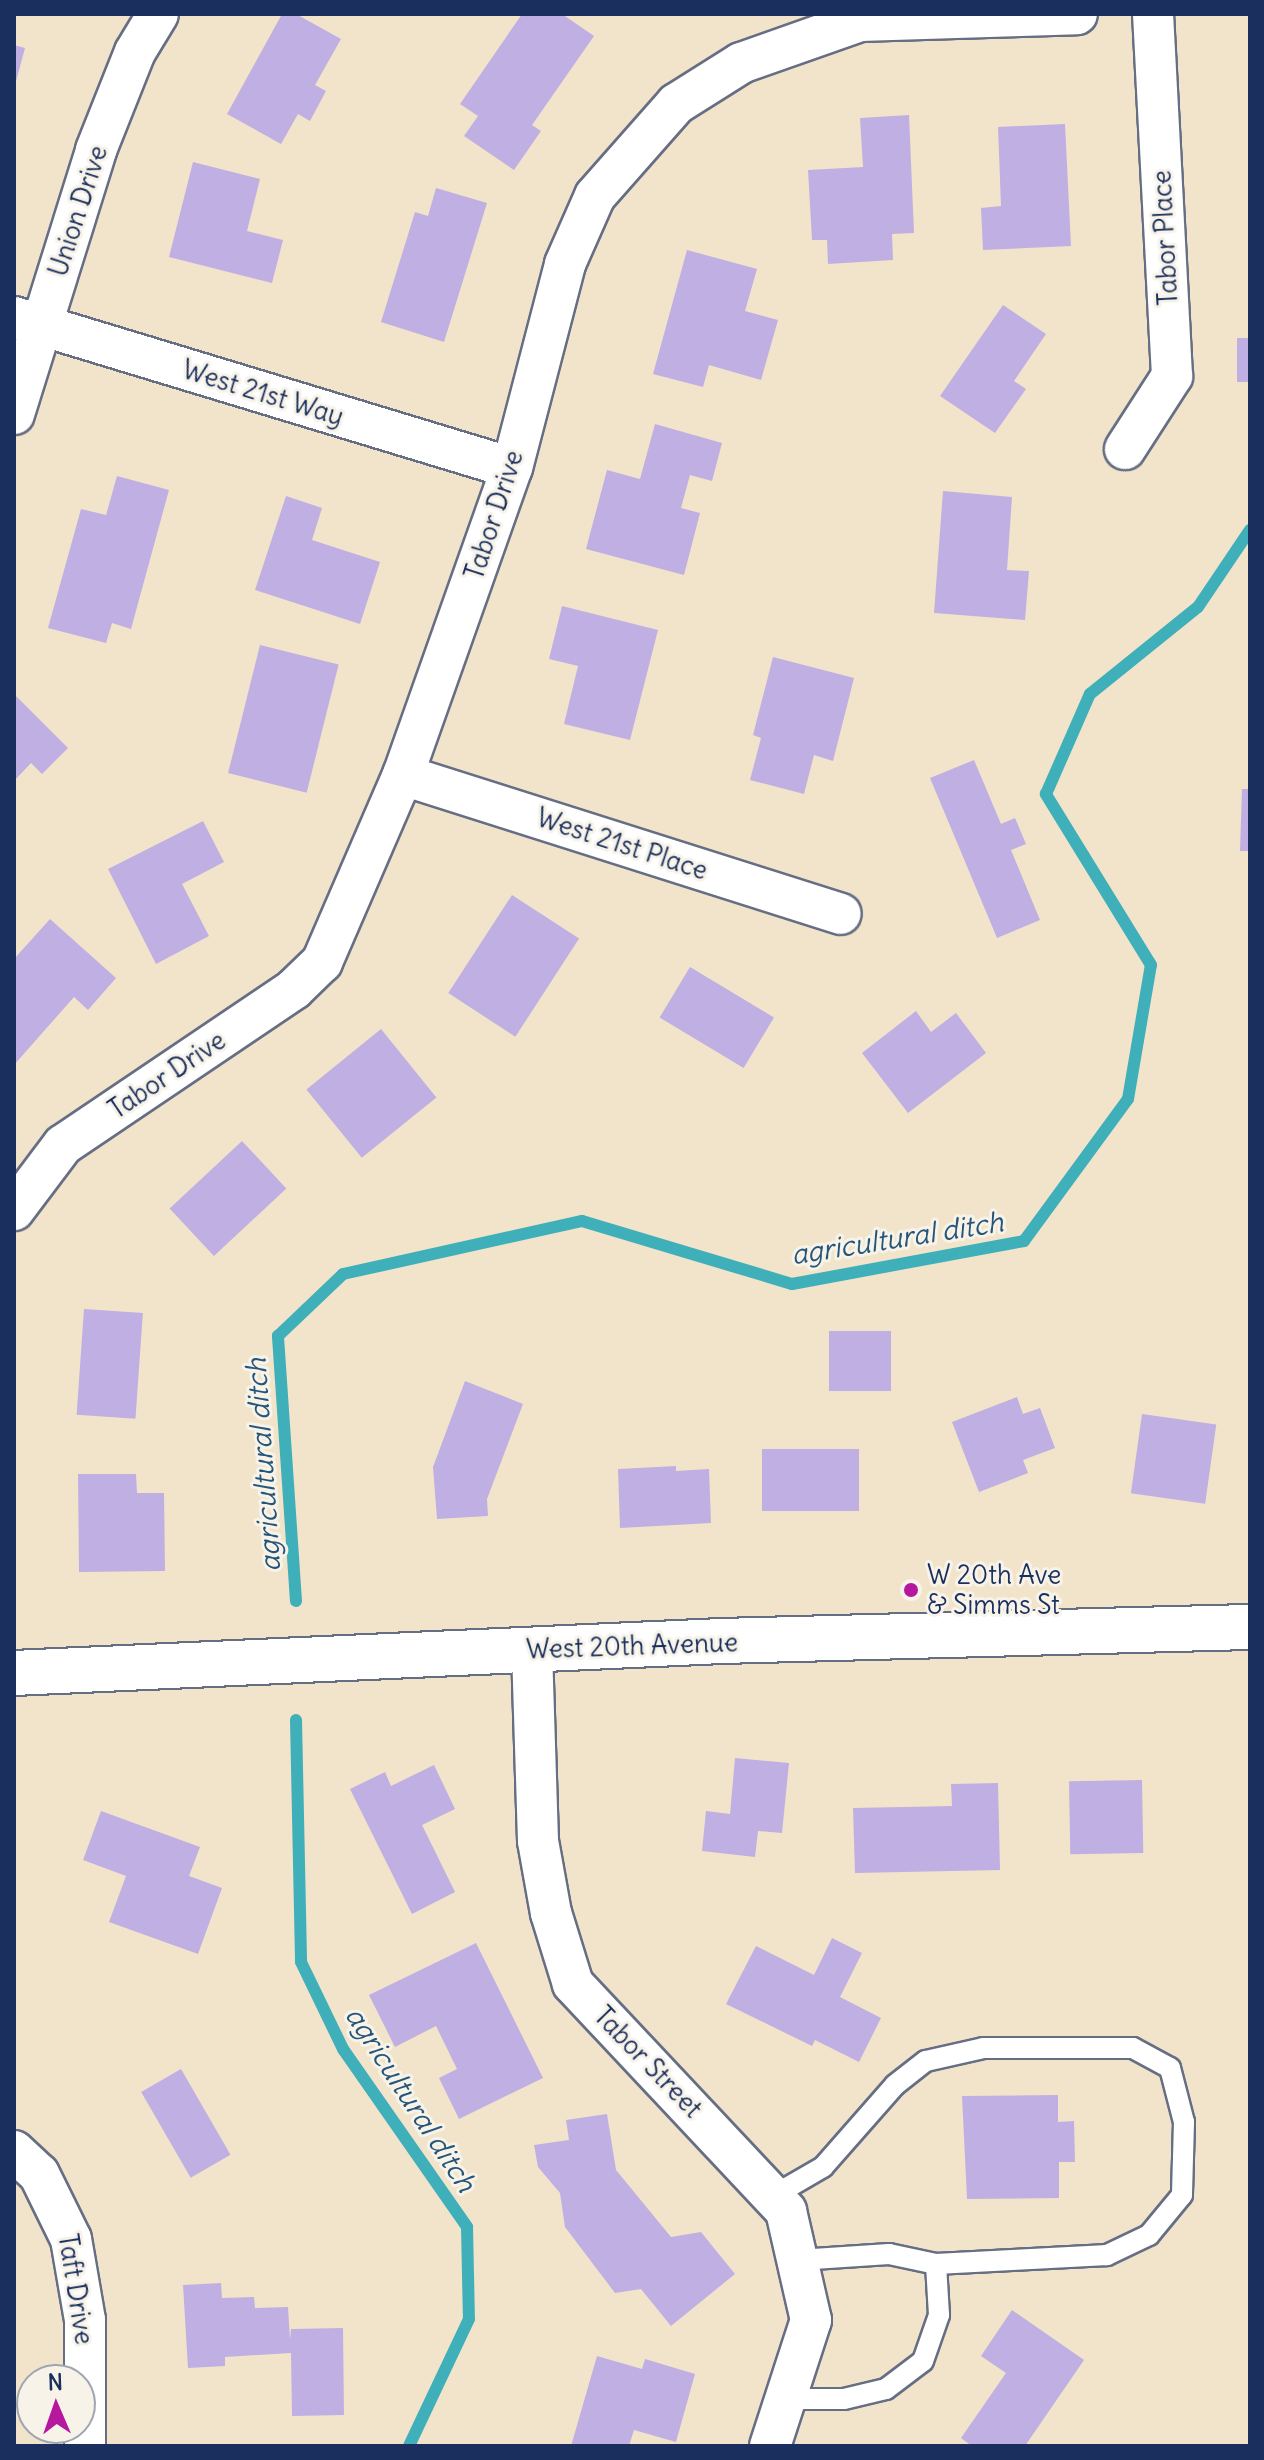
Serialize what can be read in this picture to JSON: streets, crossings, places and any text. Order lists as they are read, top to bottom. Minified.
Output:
{"streets":{"street":["Union Drive","Tabor Place","West 21st Way","Tabor Drive","West 21st Place","West 20th Avenue","Tabor Street","Taft Drive"]},"crossings":[["Union Drive","West 21st Way"],["West 21st Way","Tabor Drive"],["Tabor Drive","West 21st Place"],["West 20th Avenue","Tabor Street"]],"water":["agricultural ditch"],"places":["W 20th Ave & Simms St"],"north":"top"}
